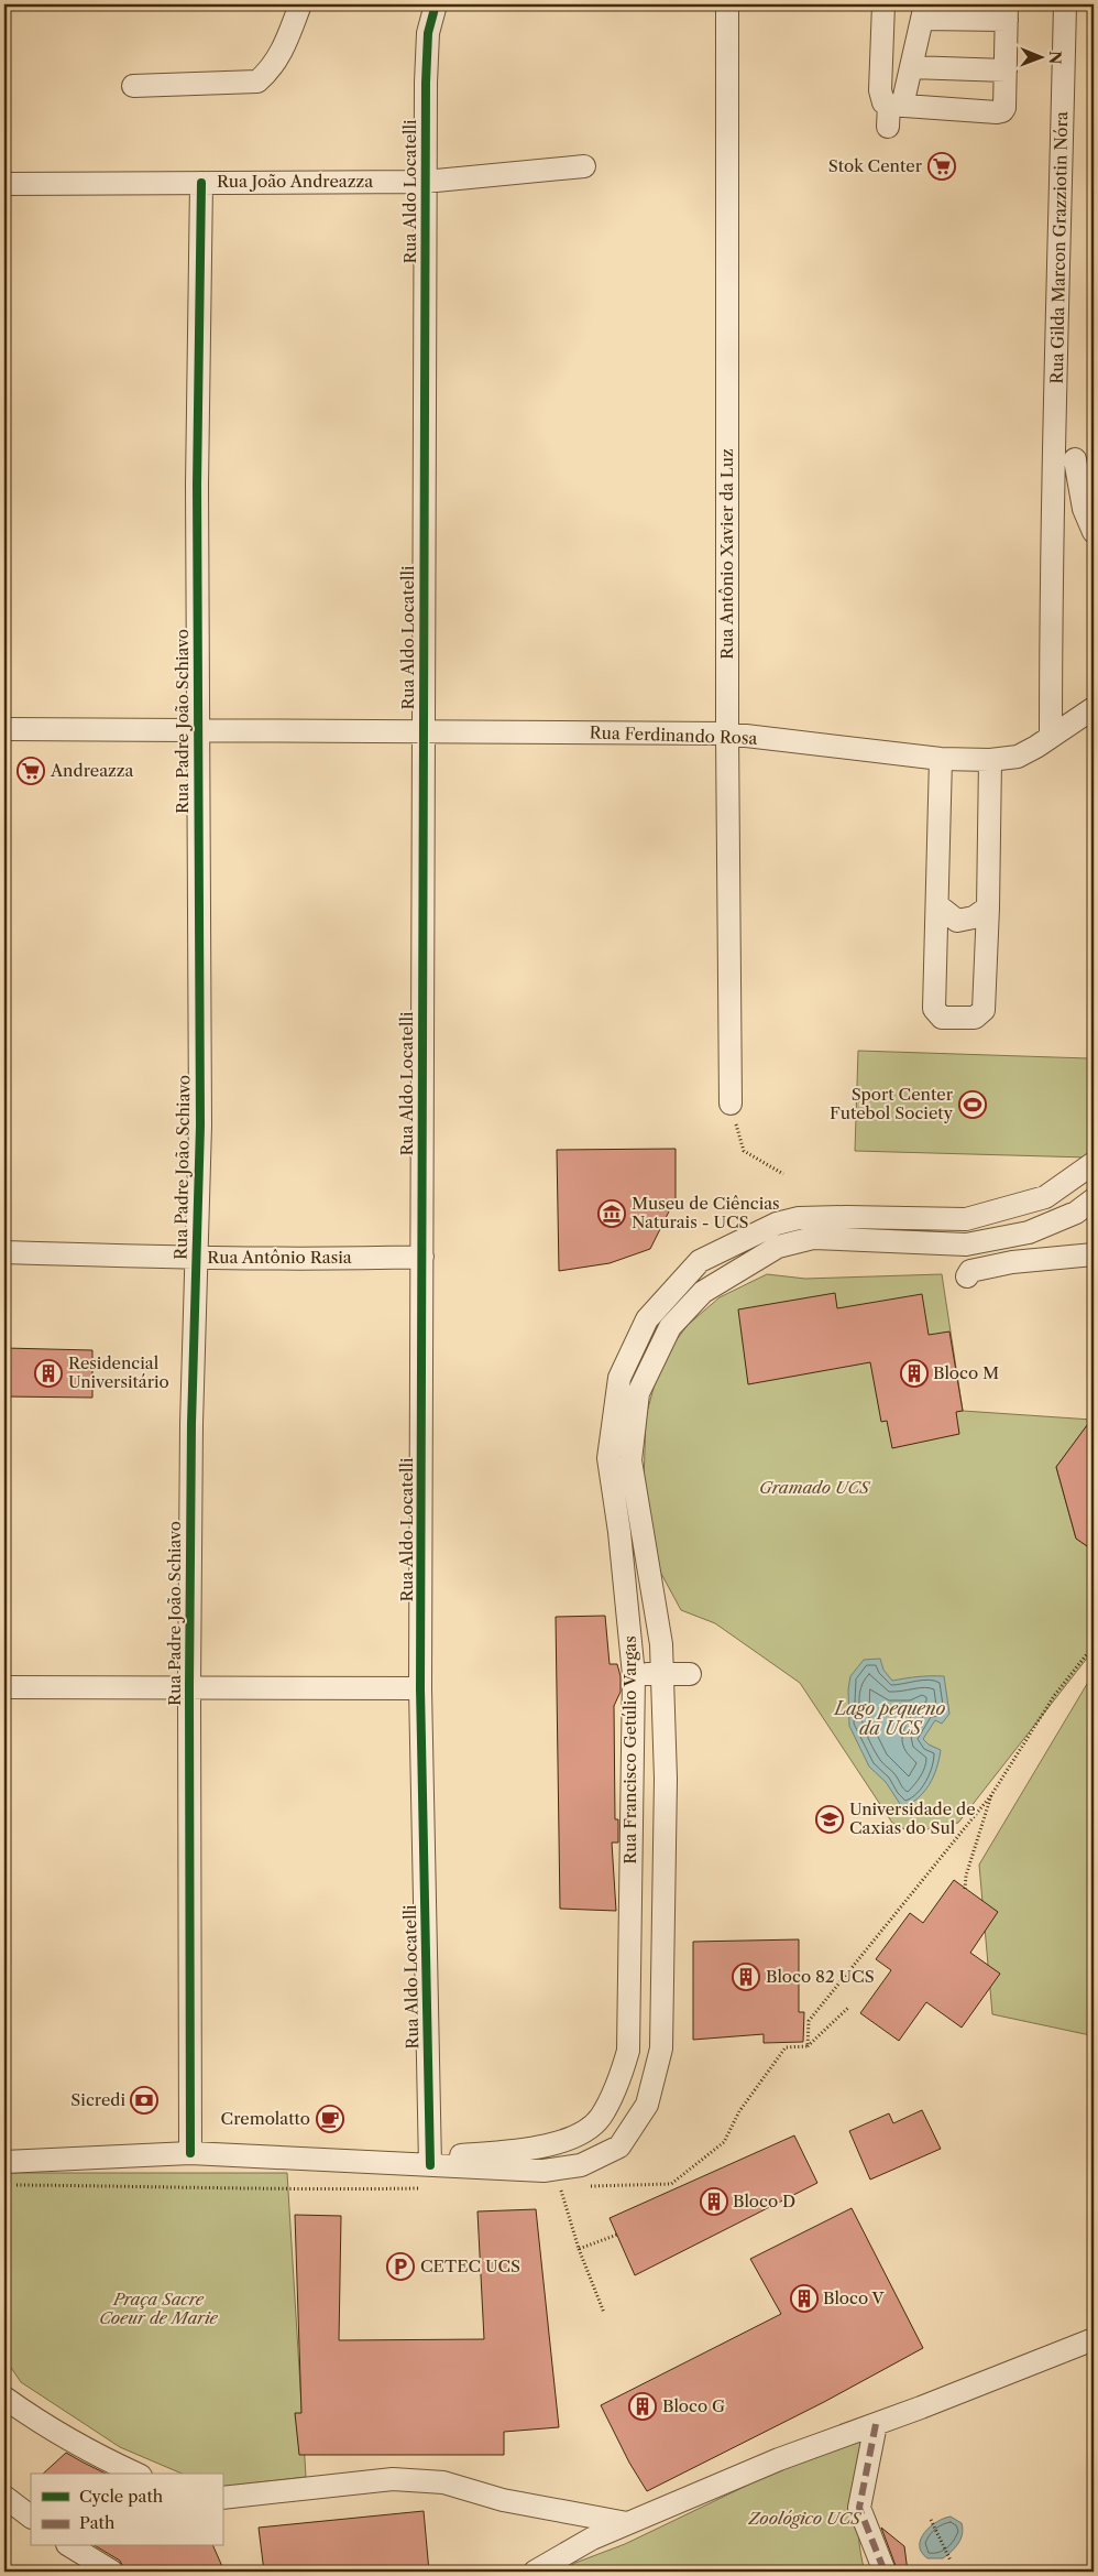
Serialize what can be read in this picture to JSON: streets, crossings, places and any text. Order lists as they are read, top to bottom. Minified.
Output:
{"streets":{"street":["Rua João Andreazza","Rua Aldo Locatelli","Rua Gilda Marcon Grazziotin Nóra","Rua Antônio Xavier da Luz","Rua Padre João Schiavo","Rua Ferdinando Rosa","Rua Antônio Rasia","Rua Francisco Getúlio Vargas"]},"crossings":[["Rua João Andreazza","Rua Aldo Locatelli"],["Rua João Andreazza","Rua Padre João Schiavo"],["Rua Aldo Locatelli","Rua Ferdinando Rosa"],["Rua Aldo Locatelli","Rua Antônio Rasia"],["Rua Aldo Locatelli","Rua Francisco Getúlio Vargas"],["Rua Antônio Xavier da Luz","Rua Ferdinando Rosa"],["Rua Padre João Schiavo","Rua Ferdinando Rosa"],["Rua Padre João Schiavo","Rua Antônio Rasia"]],"water":["Lago pequeno da UCS"],"parks":["Gramado UCS","Praça Sacre Coeur de Marie","Zoológico UCS"],"places":{"supermarket":["Stok Center","Andreazza"],"sports":["Sport Center Futebol Society"],"museum":["Museu de Ciências Naturais - UCS"],"building":["Residencial Universitário","Bloco M","Bloco 82 UCS","Bloco D","Bloco V","Bloco G"],"school or university":["Universidade de Caxias do Sul"],"bank":["Sicredi"],"cafe":["Cremolatto"],"parking":["CETEC UCS"]},"legend":["Cycle path","Path"],"north":"right"}
